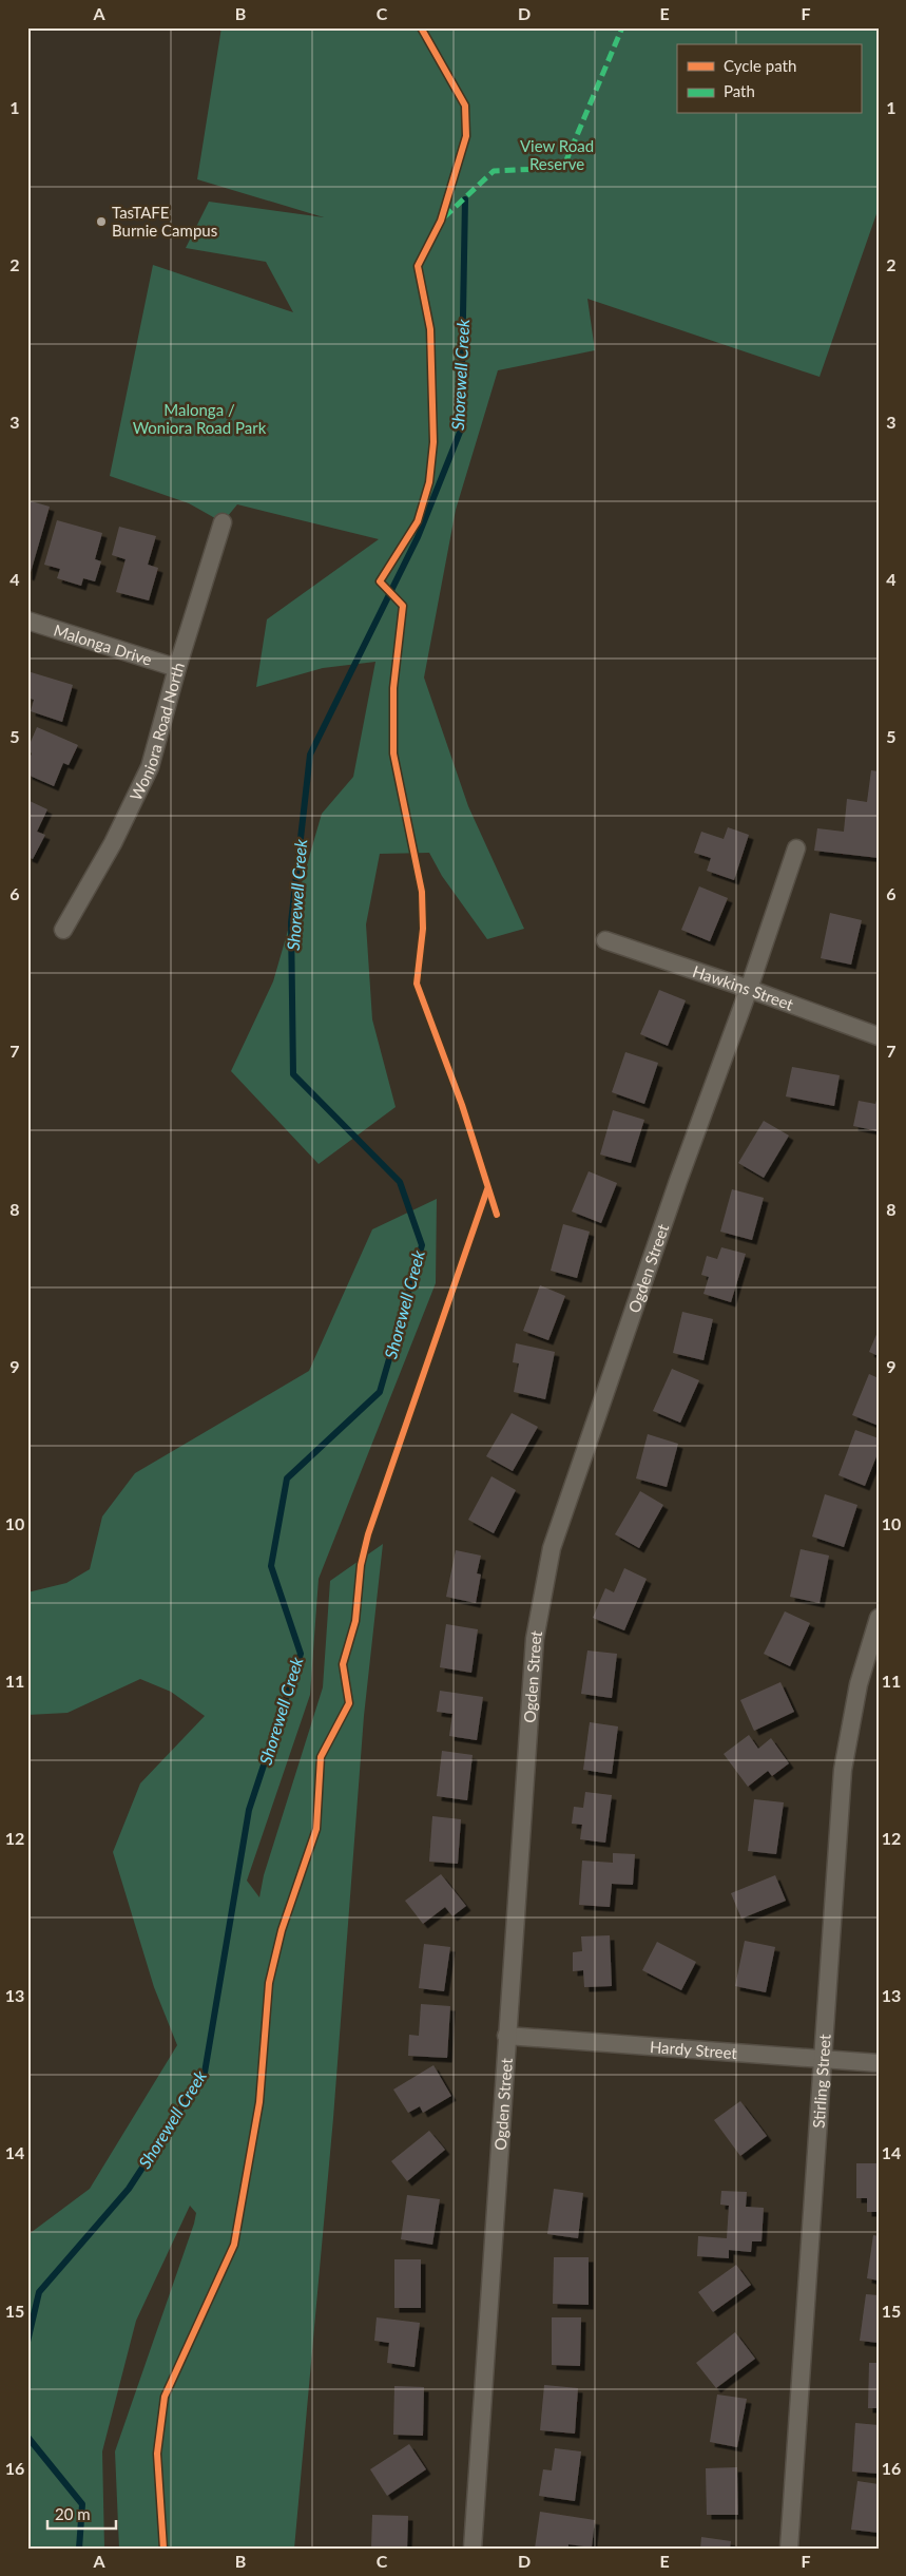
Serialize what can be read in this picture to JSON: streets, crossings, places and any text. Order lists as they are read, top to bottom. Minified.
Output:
{"streets":{"street":["Malonga Drive","Woniora Road North","Hawkins Street","Ogden Street","Hardy Street","Stirling Street"]},"crossings":[["Malonga Drive","Woniora Road North"],["Hawkins Street","Ogden Street"],["Ogden Street","Hardy Street"],["Hardy Street","Stirling Street"]],"water":["Shorewell Creek"],"parks":["View Road Reserve","Malonga / Woniora Road Park"],"places":["TasTAFE Burnie Campus"],"legend":["Cycle path","Path"],"scale_bar":"20 m","grid":{"columns":["A","B","C","D","E","F"],"rows":["1","2","3","4","5","6","7","8","9","10","11","12","13","14","15","16"]}}
